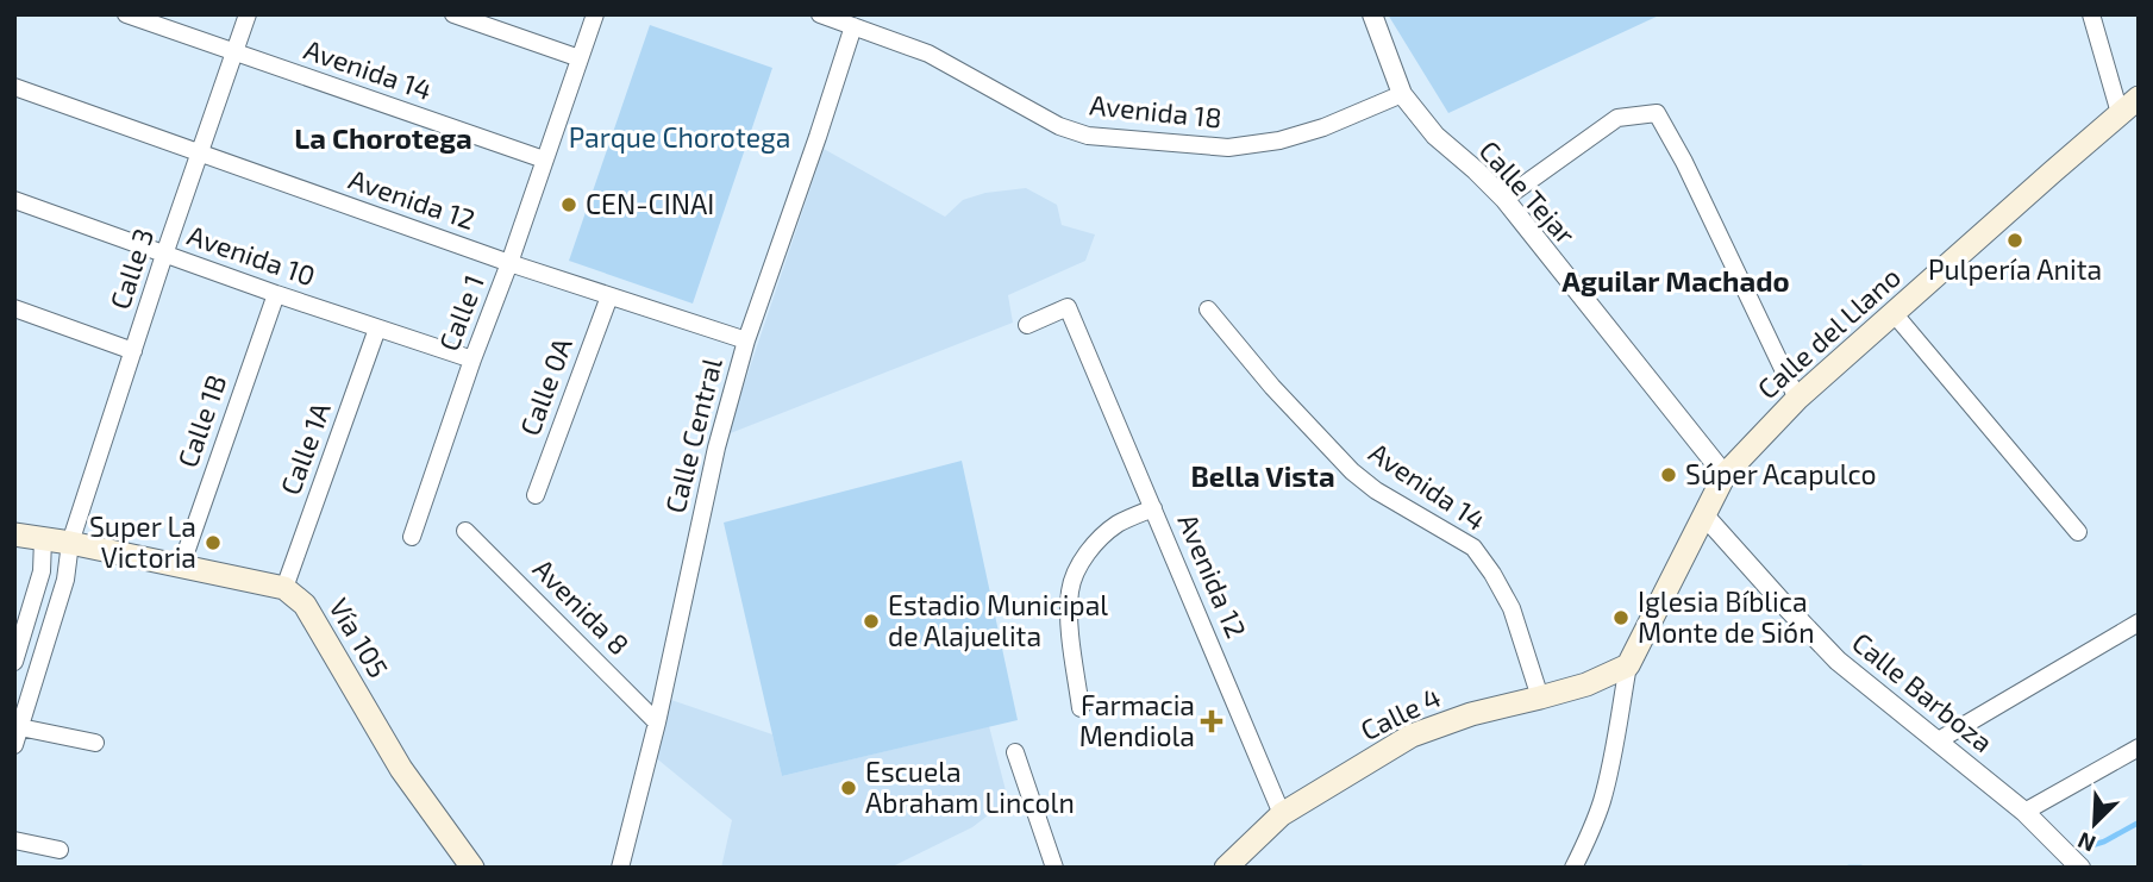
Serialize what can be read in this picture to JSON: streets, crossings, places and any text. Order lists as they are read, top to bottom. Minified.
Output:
{"streets":{"main road":["Calle del Llano","Vía 105","Calle 4"],"street":["Avenida 14","Avenida 18","Calle Tejar","Avenida 12","Avenida 10","Calle 3","Calle 1","Calle 0A","Calle 1B","Calle Central","Calle 1A","Avenida 8","Calle Barboza"]},"crossings":[["Avenida 14","Calle 3"],["Avenida 14","Calle 1"],["Avenida 14","Calle 4"],["Avenida 18","Calle Tejar"],["Avenida 18","Calle Central"],["Calle Tejar","Calle del Llano"],["Avenida 12","Calle 3"],["Avenida 12","Calle 1"],["Avenida 12","Calle 0A"],["Avenida 12","Calle Central"],["Avenida 12","Calle 4"],["Avenida 10","Calle 3"],["Avenida 10","Calle 1"],["Avenida 10","Calle 1B"],["Avenida 10","Calle 1A"],["Calle del Llano","Calle Barboza"],["Calle del Llano","Calle 4"],["Calle Central","Avenida 8"],["Calle 1A","Vía 105"]],"districts":["La Chorotega","Aguilar Machado","Bella Vista"],"parks":["Parque Chorotega"],"places":{"other":["CEN-CINAI","Pulpería Anita","Súper Acapulco","Super La Victoria","Iglesia Bíblica Monte de Sión","Estadio Municipal de Alajuelita","Escuela Abraham Lincoln"],"health":["Farmacia Mendiola"]},"north":"bottom left"}
